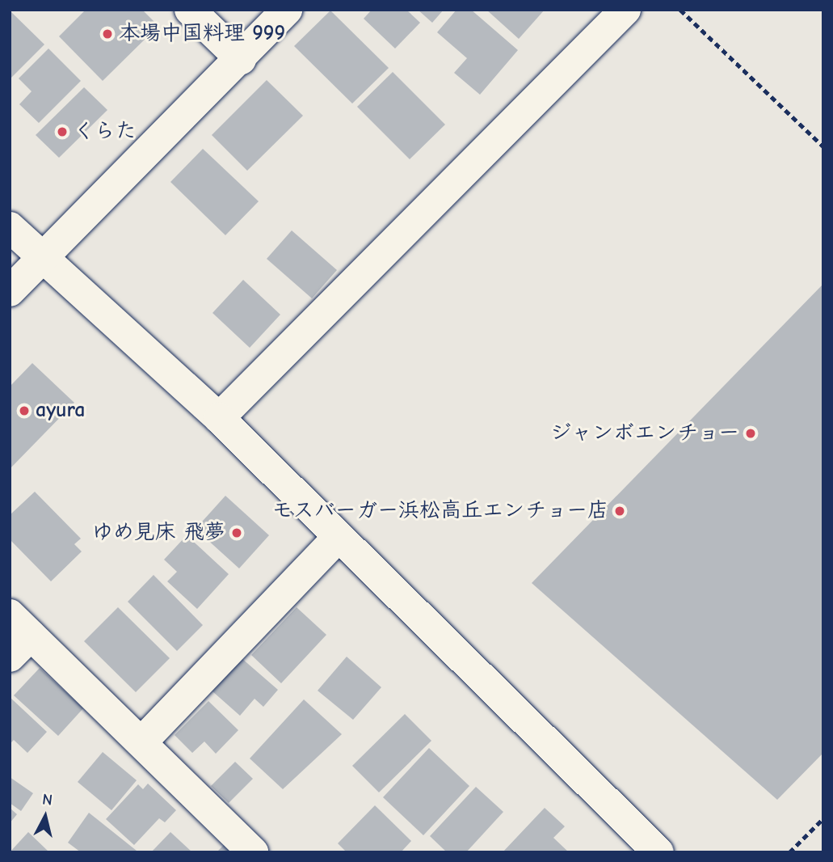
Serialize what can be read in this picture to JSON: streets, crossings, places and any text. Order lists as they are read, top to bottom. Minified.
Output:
{"places":["本場中国料理 999","くらた","ayura","ジャンボエンチョー","モスバーガー浜松高丘エンチョー店","ゆめ見床 飛夢"],"north":"top"}
